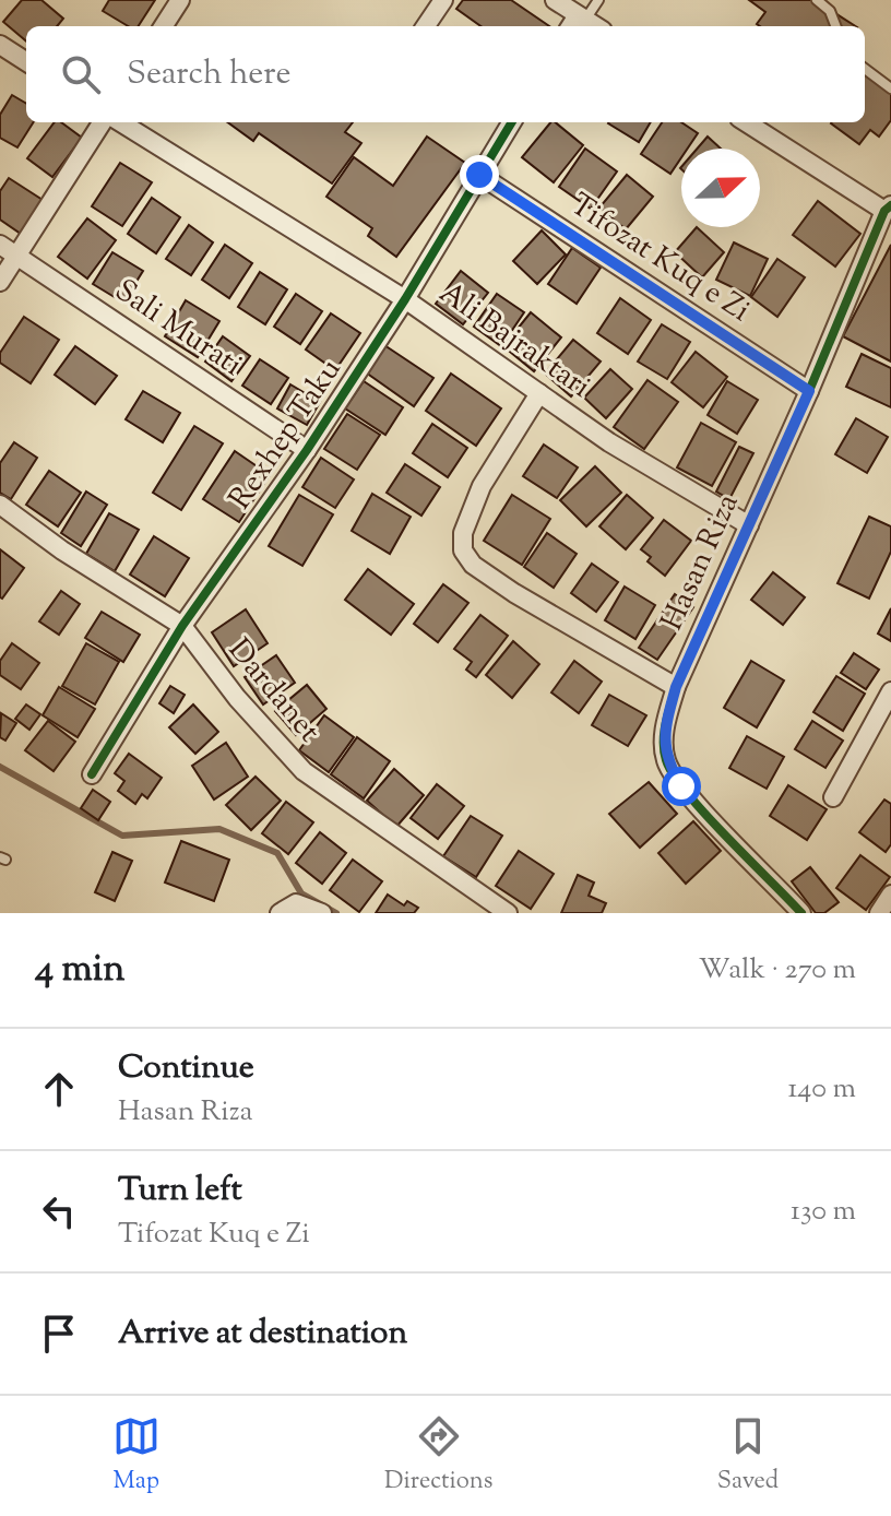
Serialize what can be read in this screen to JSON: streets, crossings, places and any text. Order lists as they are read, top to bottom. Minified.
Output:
{"streets":{"street":["Tifozat Kuq e Zi","Sali Murati","Ali Bajraktari","Rexhep Taku","Hasan Riza","Dardanet"]},"crossings":[["Tifozat Kuq e Zi","Rexhep Taku"],["Tifozat Kuq e Zi","Hasan Riza"],["Sali Murati","Rexhep Taku"],["Ali Bajraktari","Rexhep Taku"],["Ali Bajraktari","Hasan Riza"],["Rexhep Taku","Dardanet"]],"north":"right","page":{"search":"Search here","heading":["4 min","Walk · 270 m"],"list":[["Continue","Hasan Riza","140 m"],["Turn left","Tifozat Kuq e Zi","130 m"],"Arrive at destination"],"nav":["Map","Directions","Saved"]}}
